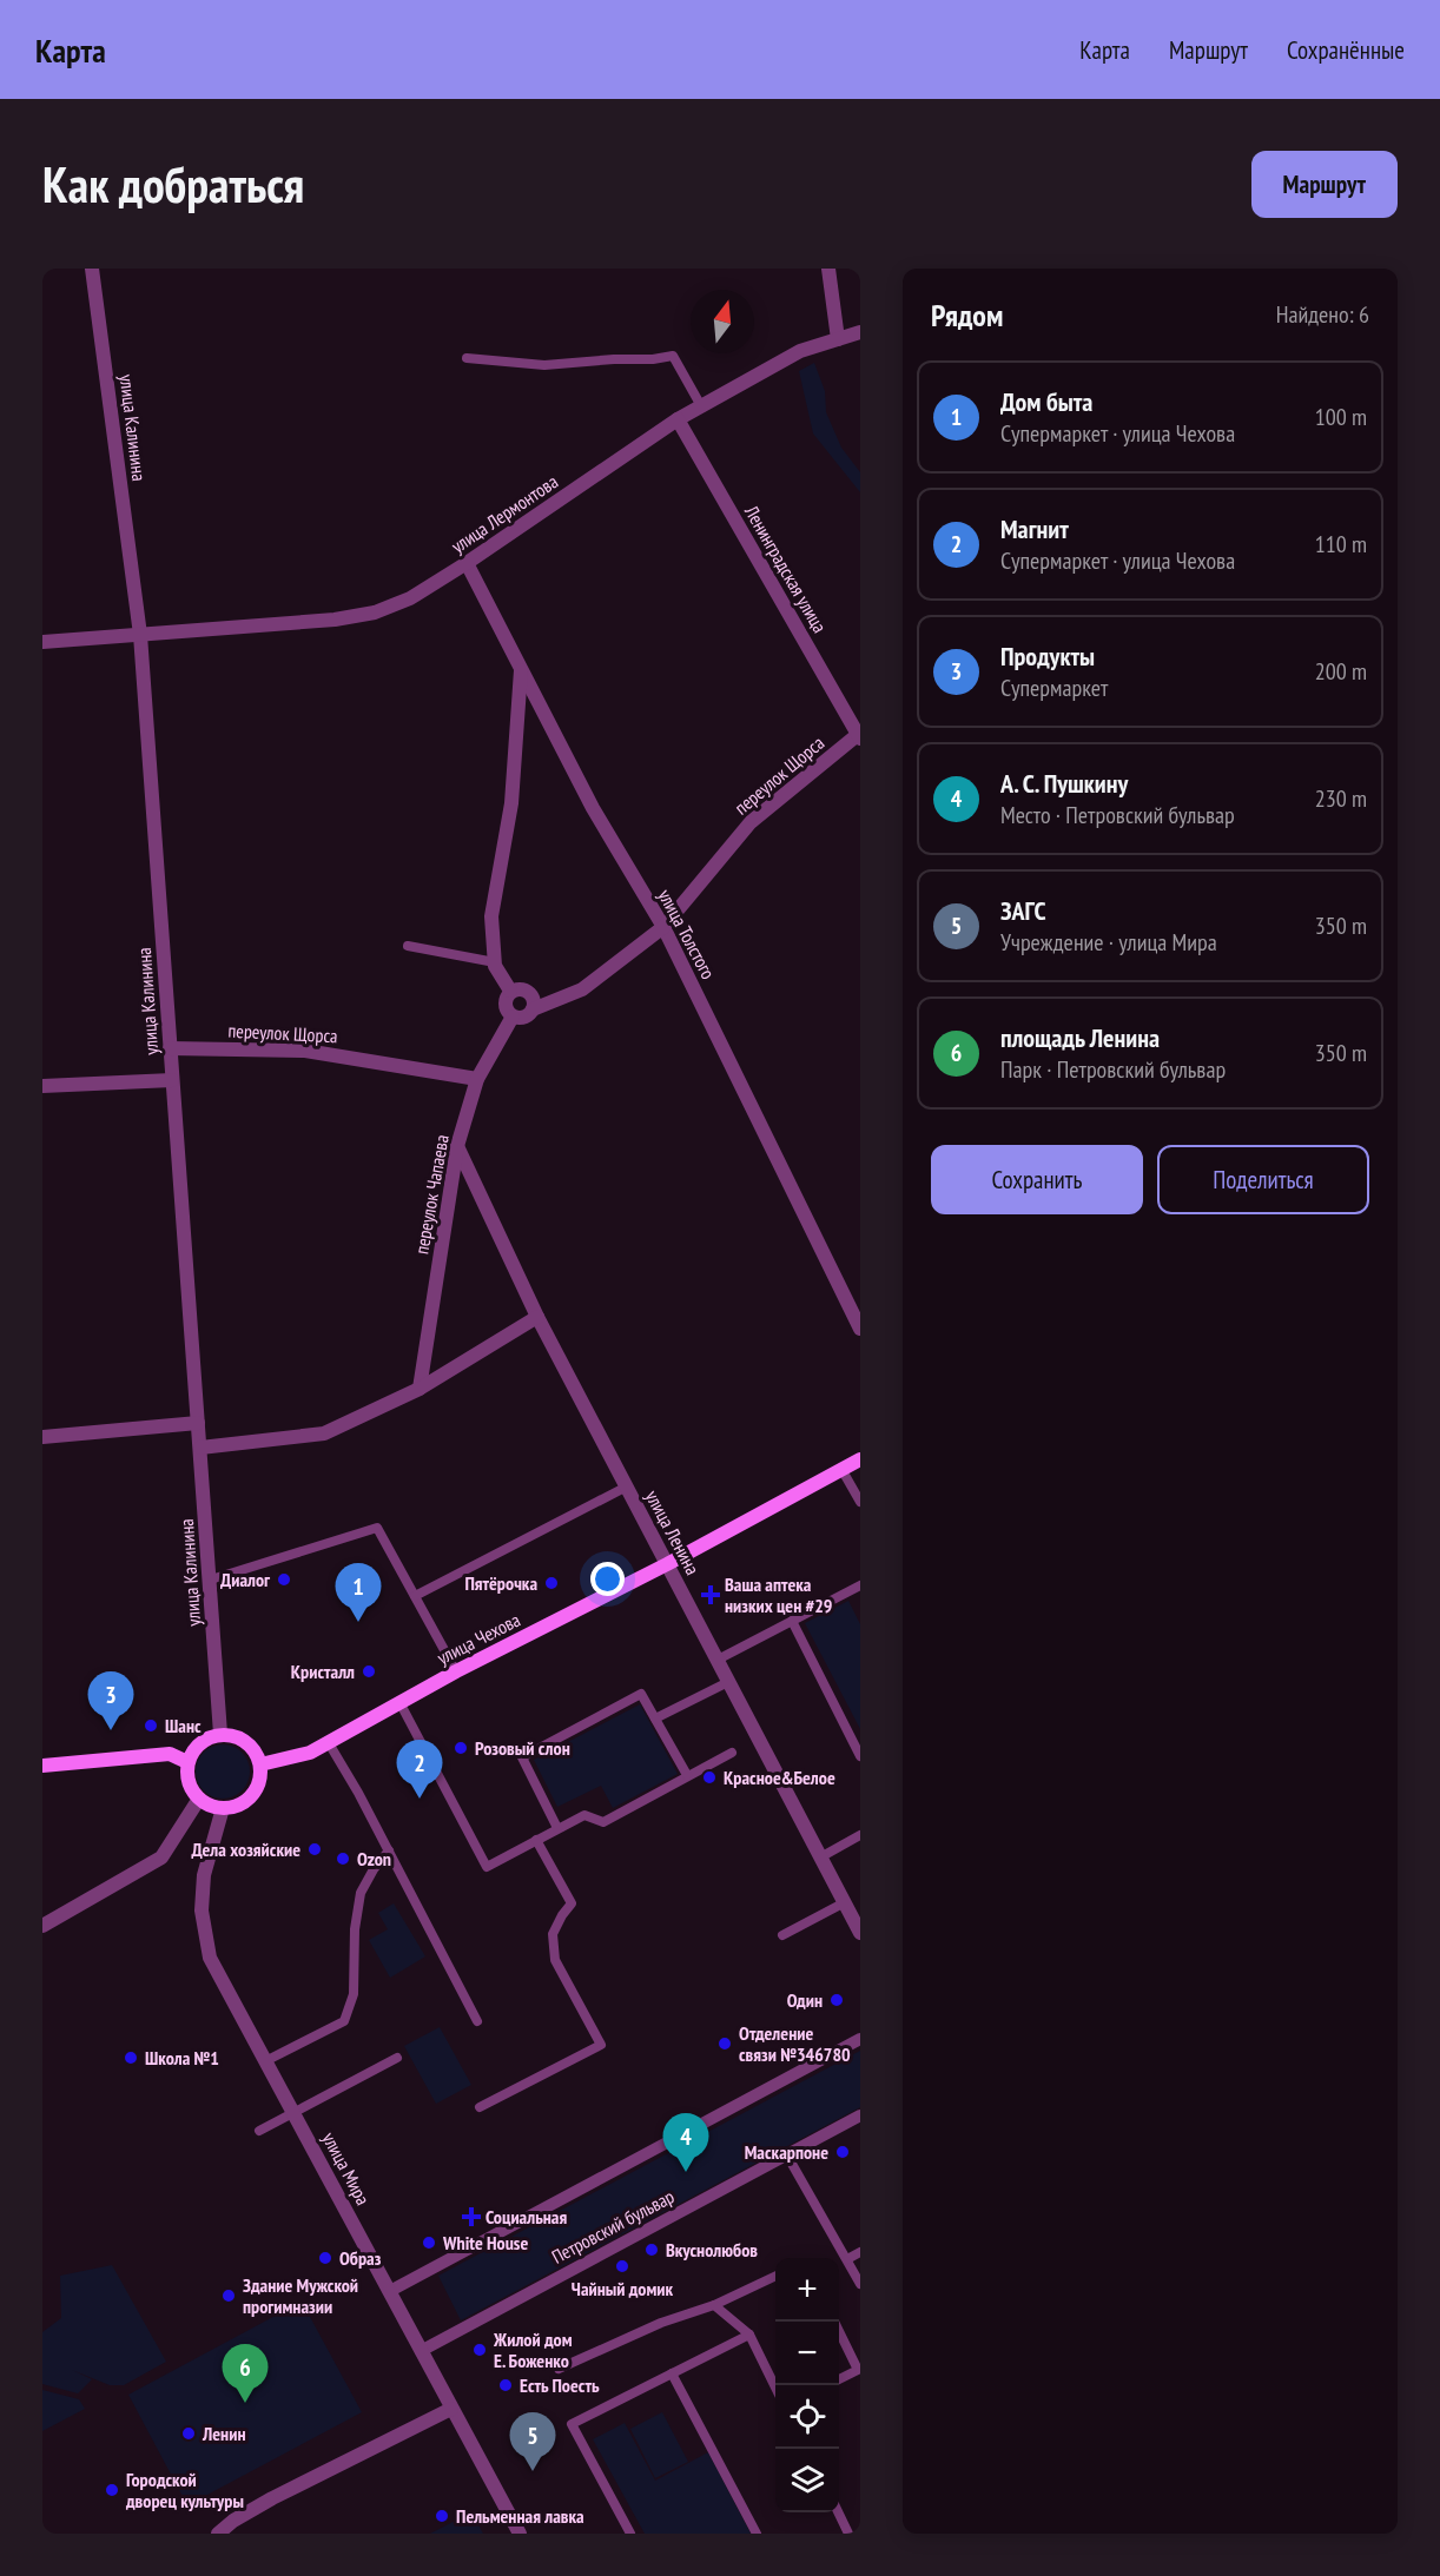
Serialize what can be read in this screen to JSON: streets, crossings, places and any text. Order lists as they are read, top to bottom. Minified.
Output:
{"streets":{"main road":["улица Чехова"],"street":["улица Калинина","улица Лермонтова","Ленинградская улица","переулок Щорса","улица Толстого","переулок Чапаева","улица Ленина","улица Мира","Петровский бульвар"]},"crossings":[["улица Калинина","улица Лермонтова"],["улица Калинина","переулок Щорса"],["улица Калинина","улица Чехова"],["улица Калинина","улица Мира"],["улица Лермонтова","Ленинградская улица"],["улица Лермонтова","улица Толстого"],["Ленинградская улица","переулок Щорса"],["переулок Щорса","улица Толстого"],["переулок Щорса","переулок Чапаева"],["переулок Чапаева","улица Ленина"],["улица Ленина","улица Чехова"],["улица Чехова","улица Мира"],["улица Мира","Петровский бульвар"]],"places":{"other":["Диалог","Пятёрочка","Кристалл","Шанс","Розовый слон","Красное&Белое","Дела хозяйские","Ozon","Один","Отделение связи №346780","Школа №1","Маскарпоне","White House","Вкуснолюбов","Образ","Чайный домик","Здание Мужской прогимназии","Жилой дом Е. Боженко","Есть Поесть","Ленин","Городской дворец культуры","Пельменная лавка"],"health":["Ваша аптека низких цен #29","Социальная"]},"north":"top","page":{"header":"Карта","nav":["Карта","Маршрут","Сохранённые"],"buttons":["Маршрут",["Сохранить","Поделиться"]],"title":"Как добраться","heading":["Рядом","Найдено: 6"],"list":[{"mark":"1","name":"Дом быта","note":"Супермаркет · улица Чехова","value":"100 m"},{"mark":"2","name":"Магнит","note":"Супермаркет · улица Чехова","value":"110 m"},{"mark":"3","name":"Продукты","note":"Супермаркет","value":"200 m"},{"mark":"4","name":"А. С. Пушкину","note":"Место · Петровский бульвар","value":"230 m"},{"mark":"5","name":"ЗАГС","note":"Учреждение · улица Мира","value":"350 m"},{"mark":"6","name":"площадь Ленина","note":"Парк · Петровский бульвар","value":"350 m"}],"pins":["1","3","2","4","6","5"],"map_buttons":["+","−"]}}
